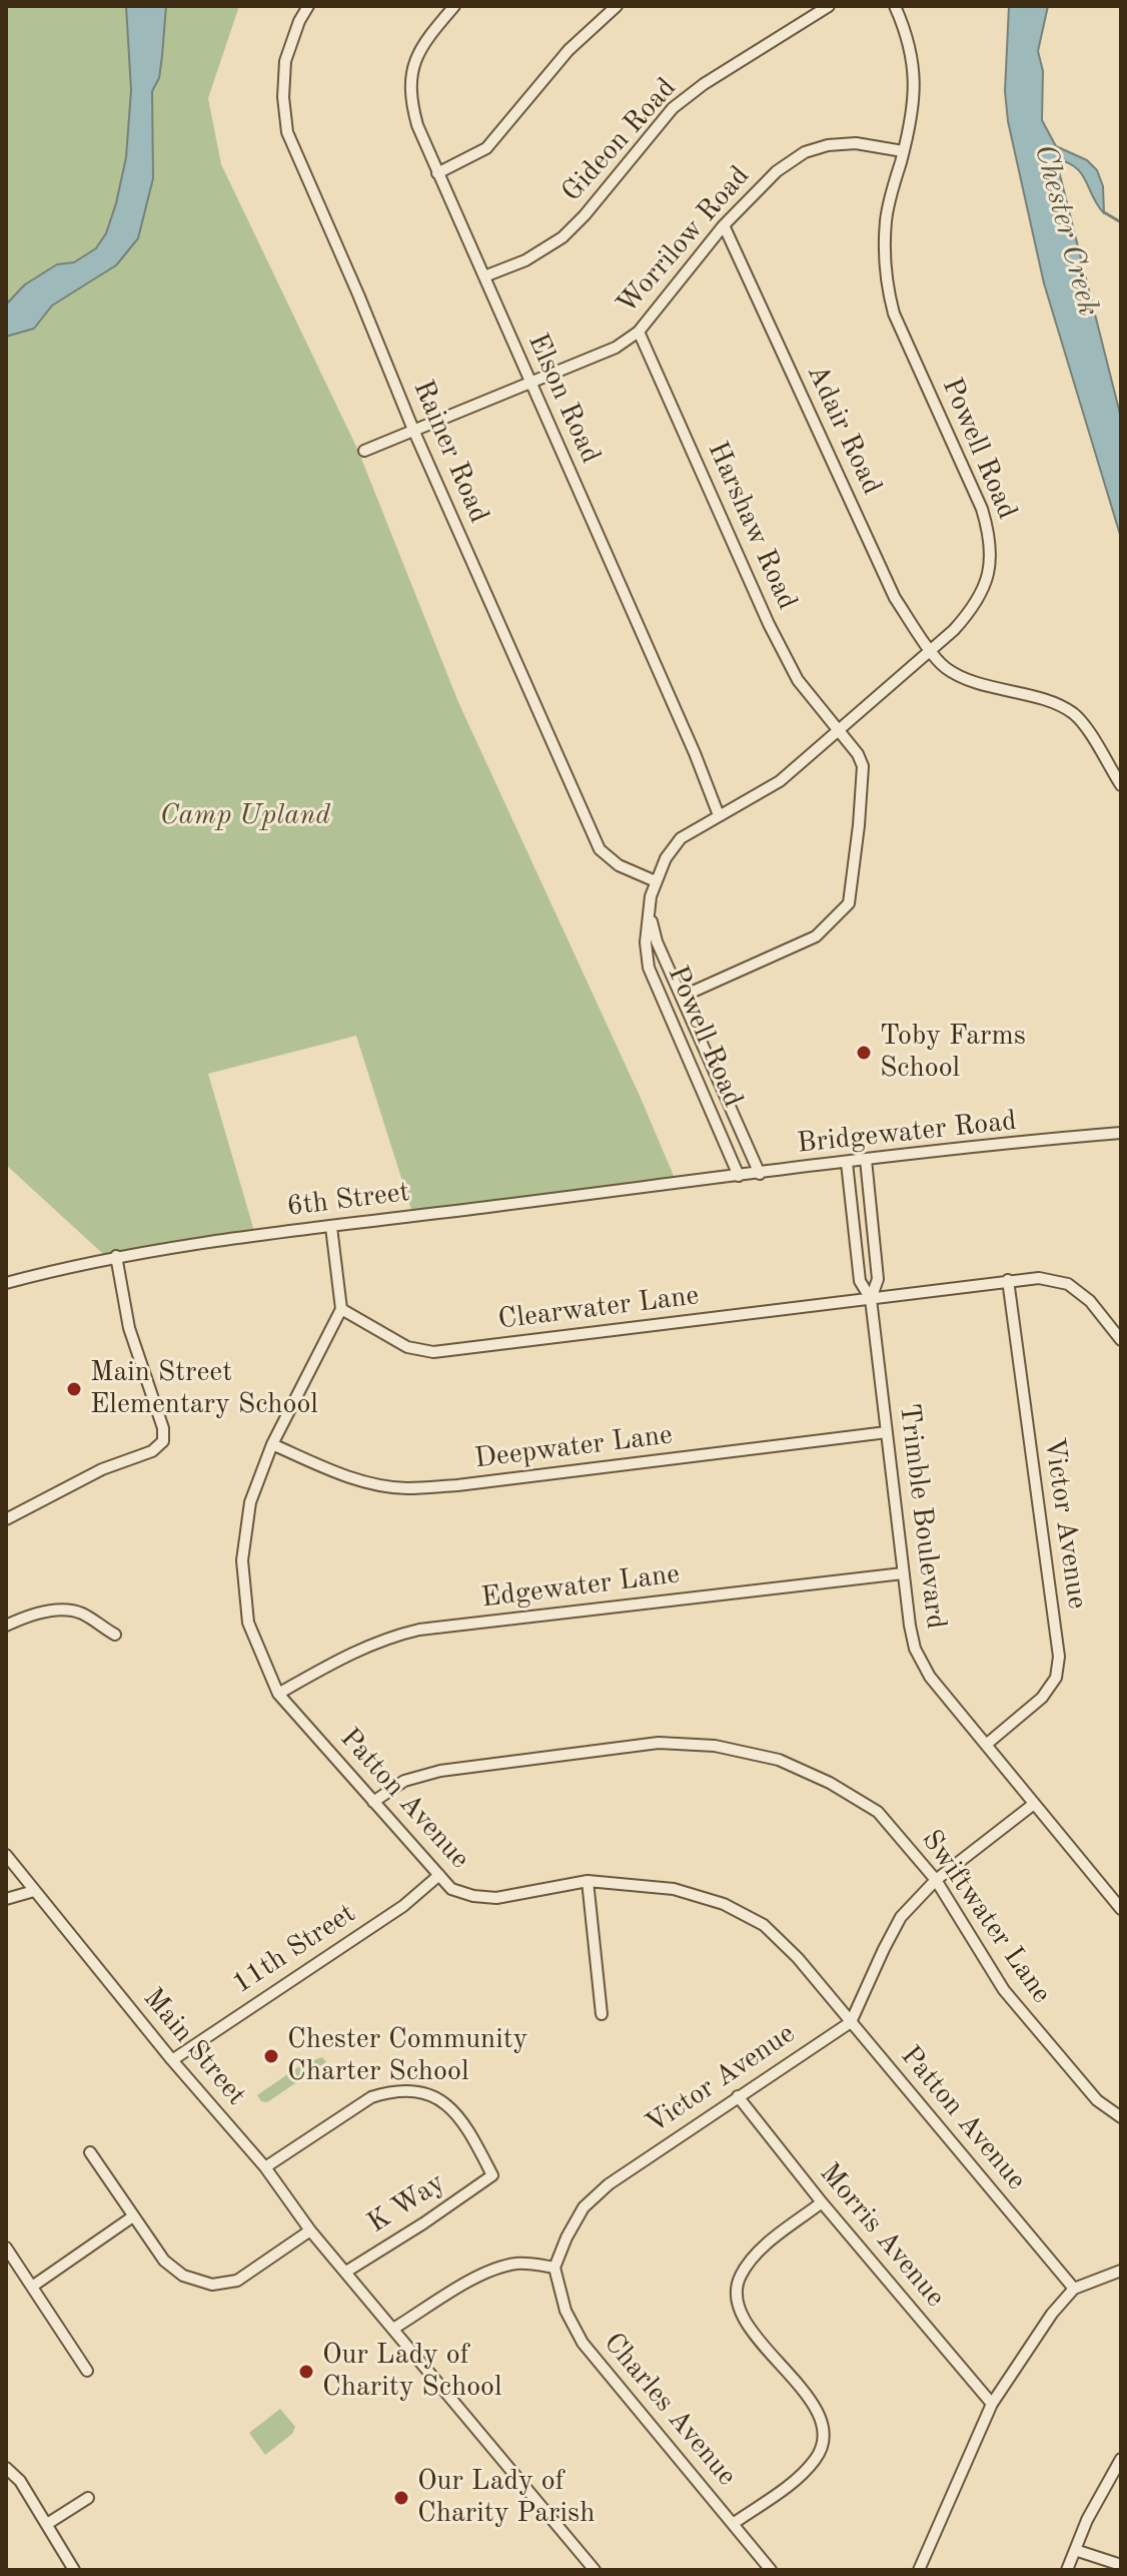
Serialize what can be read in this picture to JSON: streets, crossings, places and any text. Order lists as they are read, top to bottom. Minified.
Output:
{"streets":{"street":["Gideon Road","Worrilow Road","Elson Road","Adair Road","Powell Road","Rainer Road","Harshaw Road","Bridgewater Road","6th Street","Clearwater Lane","Deepwater Lane","Trimble Boulevard","Victor Avenue","Edgewater Lane","Patton Avenue","Swiftwater Lane","11th Street","Main Street","K Way","Morris Avenue","Charles Avenue"]},"crossings":[["Gideon Road","Elson Road"],["Worrilow Road","Elson Road"],["Worrilow Road","Adair Road"],["Worrilow Road","Powell Road"],["Worrilow Road","Rainer Road"],["Worrilow Road","Harshaw Road"],["Elson Road","Powell Road"],["Adair Road","Powell Road"],["Powell Road","Rainer Road"],["Powell Road","Harshaw Road"],["Powell Road","Bridgewater Road"],["Bridgewater Road","6th Street"],["Bridgewater Road","Trimble Boulevard"],["Clearwater Lane","Trimble Boulevard"],["Clearwater Lane","Victor Avenue"],["Clearwater Lane","Patton Avenue"],["Deepwater Lane","Trimble Boulevard"],["Deepwater Lane","Patton Avenue"],["Trimble Boulevard","Victor Avenue"],["Trimble Boulevard","Edgewater Lane"],["Victor Avenue","Patton Avenue"],["Victor Avenue","Morris Avenue"],["Victor Avenue","Charles Avenue"],["Edgewater Lane","Patton Avenue"],["Patton Avenue","Swiftwater Lane"],["Patton Avenue","11th Street"],["11th Street","Main Street"],["Main Street","K Way"]],"water":["Chester Creek"],"parks":["Camp Upland"],"places":["Toby Farms School","Main Street Elementary School","Chester Community Charter School","Our Lady of Charity School","Our Lady of Charity Parish"]}
